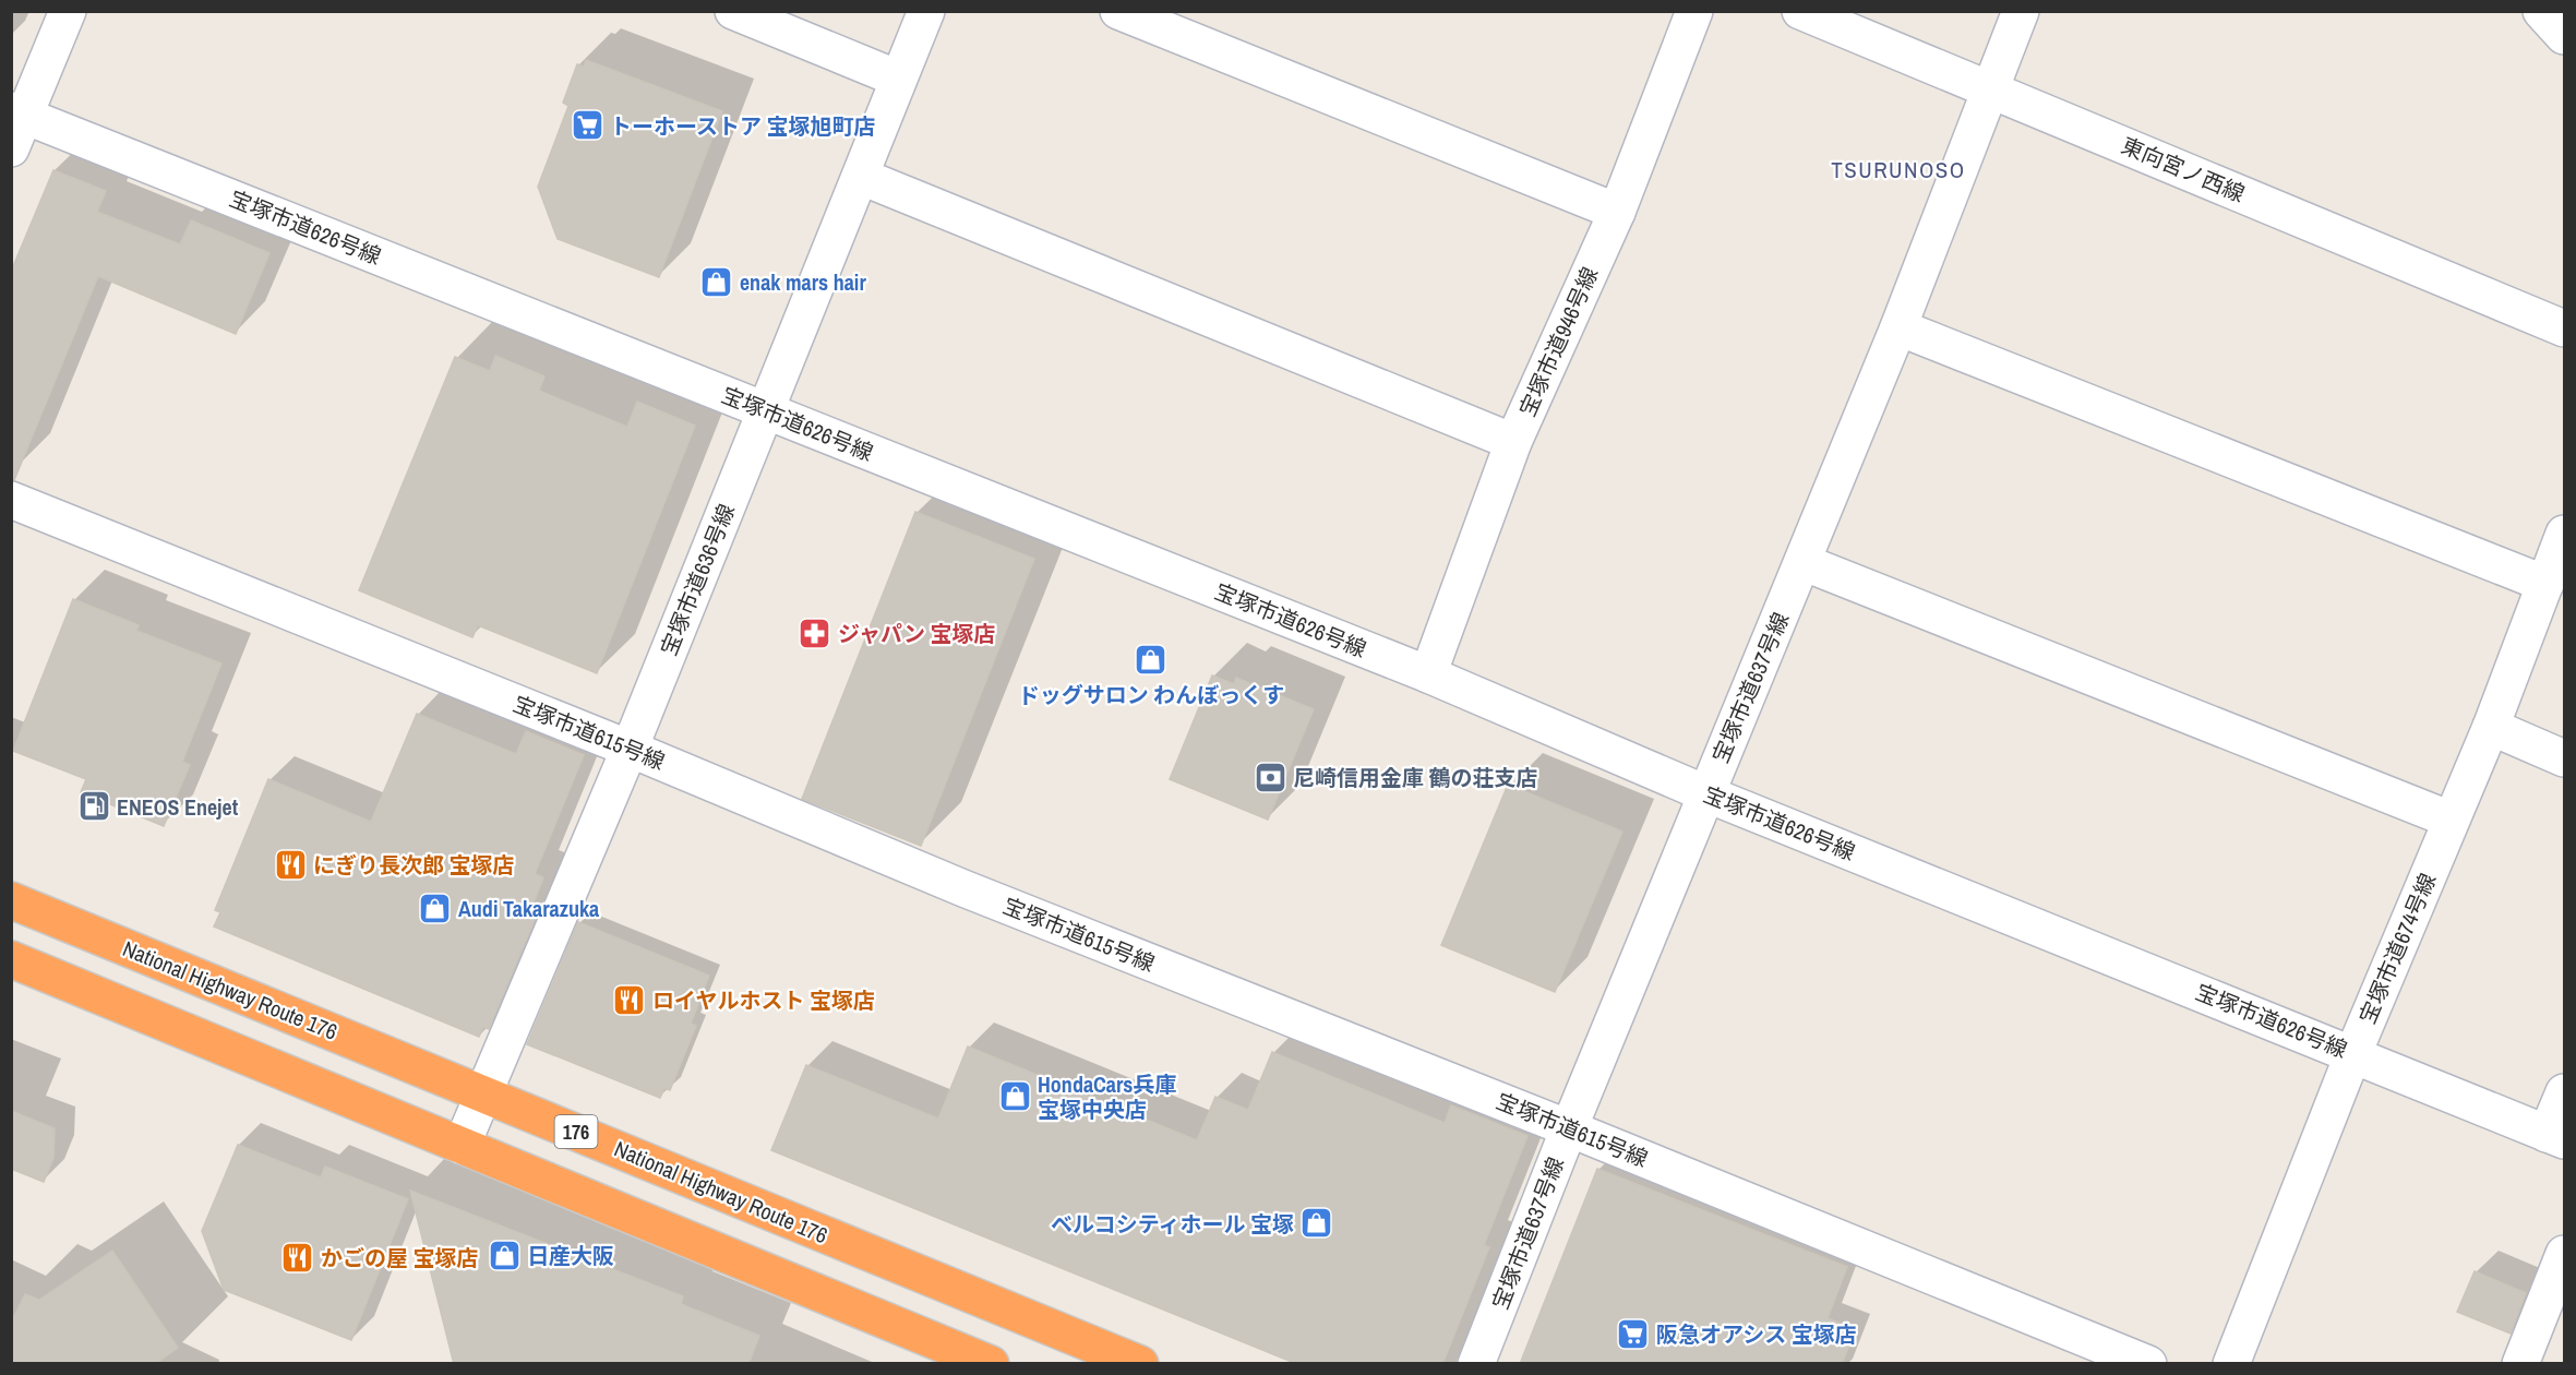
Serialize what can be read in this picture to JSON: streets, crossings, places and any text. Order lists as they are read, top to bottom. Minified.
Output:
{"streets":{"highway":["National Highway Route 176","176"],"street":["東向宮ノ西線","宝塚市道626号線","宝塚市道946号線","宝塚市道636号線","宝塚市道637号線","宝塚市道615号線","宝塚市道674号線"]},"crossings":[["東向宮ノ西線","宝塚市道637号線"],["宝塚市道626号線","宝塚市道946号線"],["宝塚市道626号線","宝塚市道636号線"],["宝塚市道626号線","宝塚市道637号線"],["宝塚市道626号線","宝塚市道674号線"],["宝塚市道636号線","宝塚市道615号線"],["宝塚市道636号線","National Highway Route 176"],["宝塚市道637号線","宝塚市道615号線"]],"districts":["TSURUNOSO"],"places":{"supermarket":["トーホーストア 宝塚旭町店","阪急オアシス 宝塚店"],"shop":["enak mars hair","ドッグサロン わんぼっくす","Audi Takarazuka","HondaCars兵庫 宝塚中央店","ベルコシティホール 宝塚","日産大阪"],"pharmacy":["ジャパン 宝塚店"],"bank":["尼崎信用金庫 鶴の荘支店"],"fuel station":["ENEOS Enejet"],"restaurant":["にぎり長次郎 宝塚店","ロイヤルホスト 宝塚店","かごの屋 宝塚店"]}}
